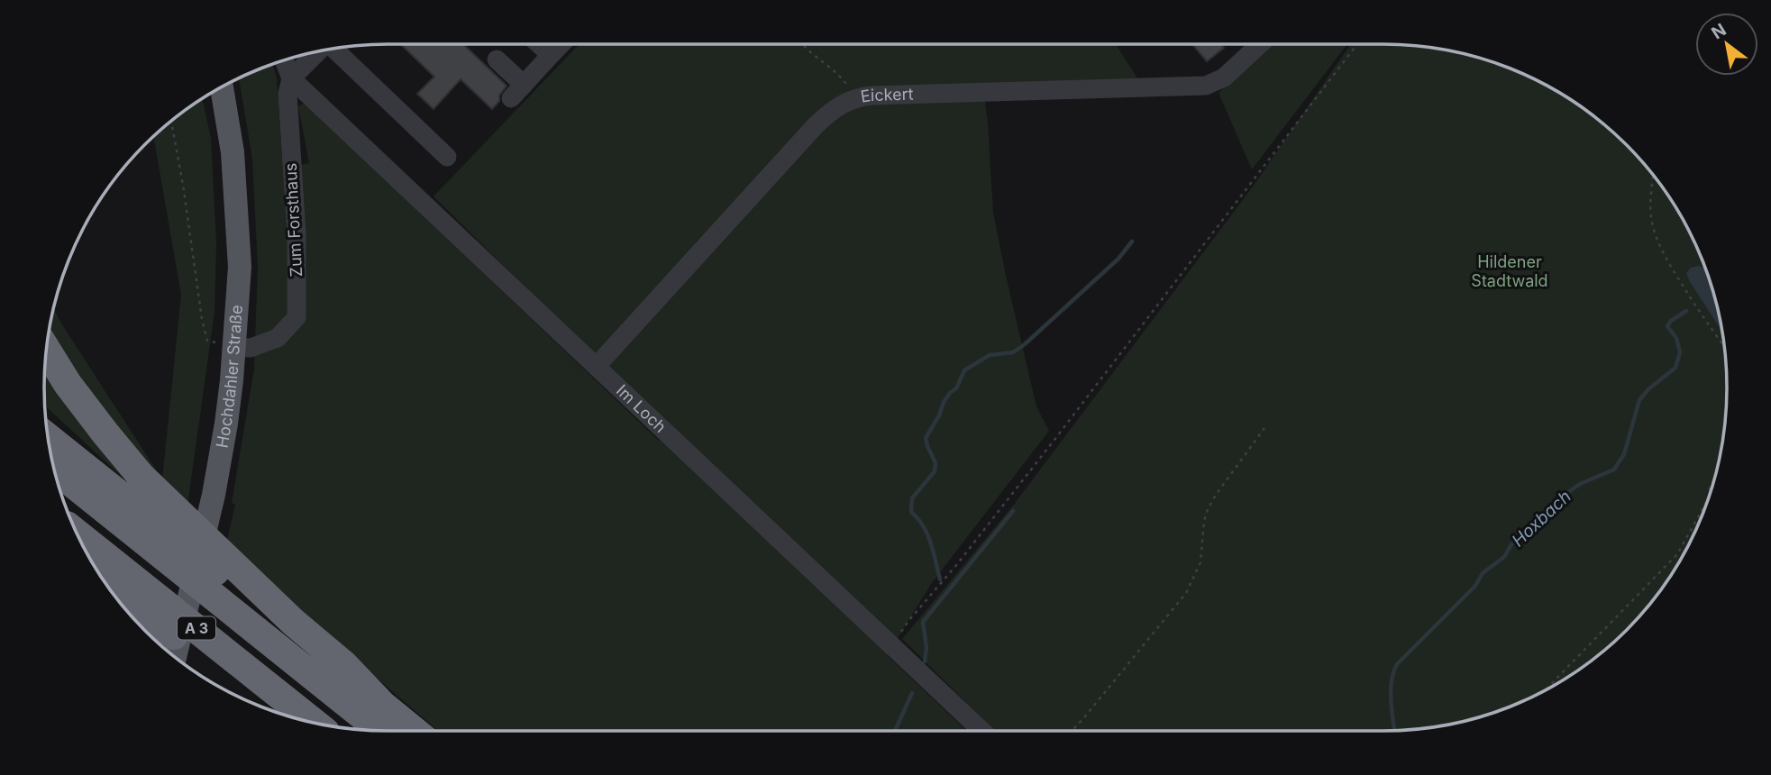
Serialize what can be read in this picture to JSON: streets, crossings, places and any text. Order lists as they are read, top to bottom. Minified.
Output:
{"streets":{"highway":["A 3"],"main road":["Hochdahler Straße"],"street":["Eickert","Zum Forsthaus","Im Loch"]},"crossings":[["Eickert","Im Loch"],["Zum Forsthaus","Hochdahler Straße"],["Zum Forsthaus","Im Loch"]],"water":["Hoxbach"],"parks":["Hildener Stadtwald"],"north":"top left"}
